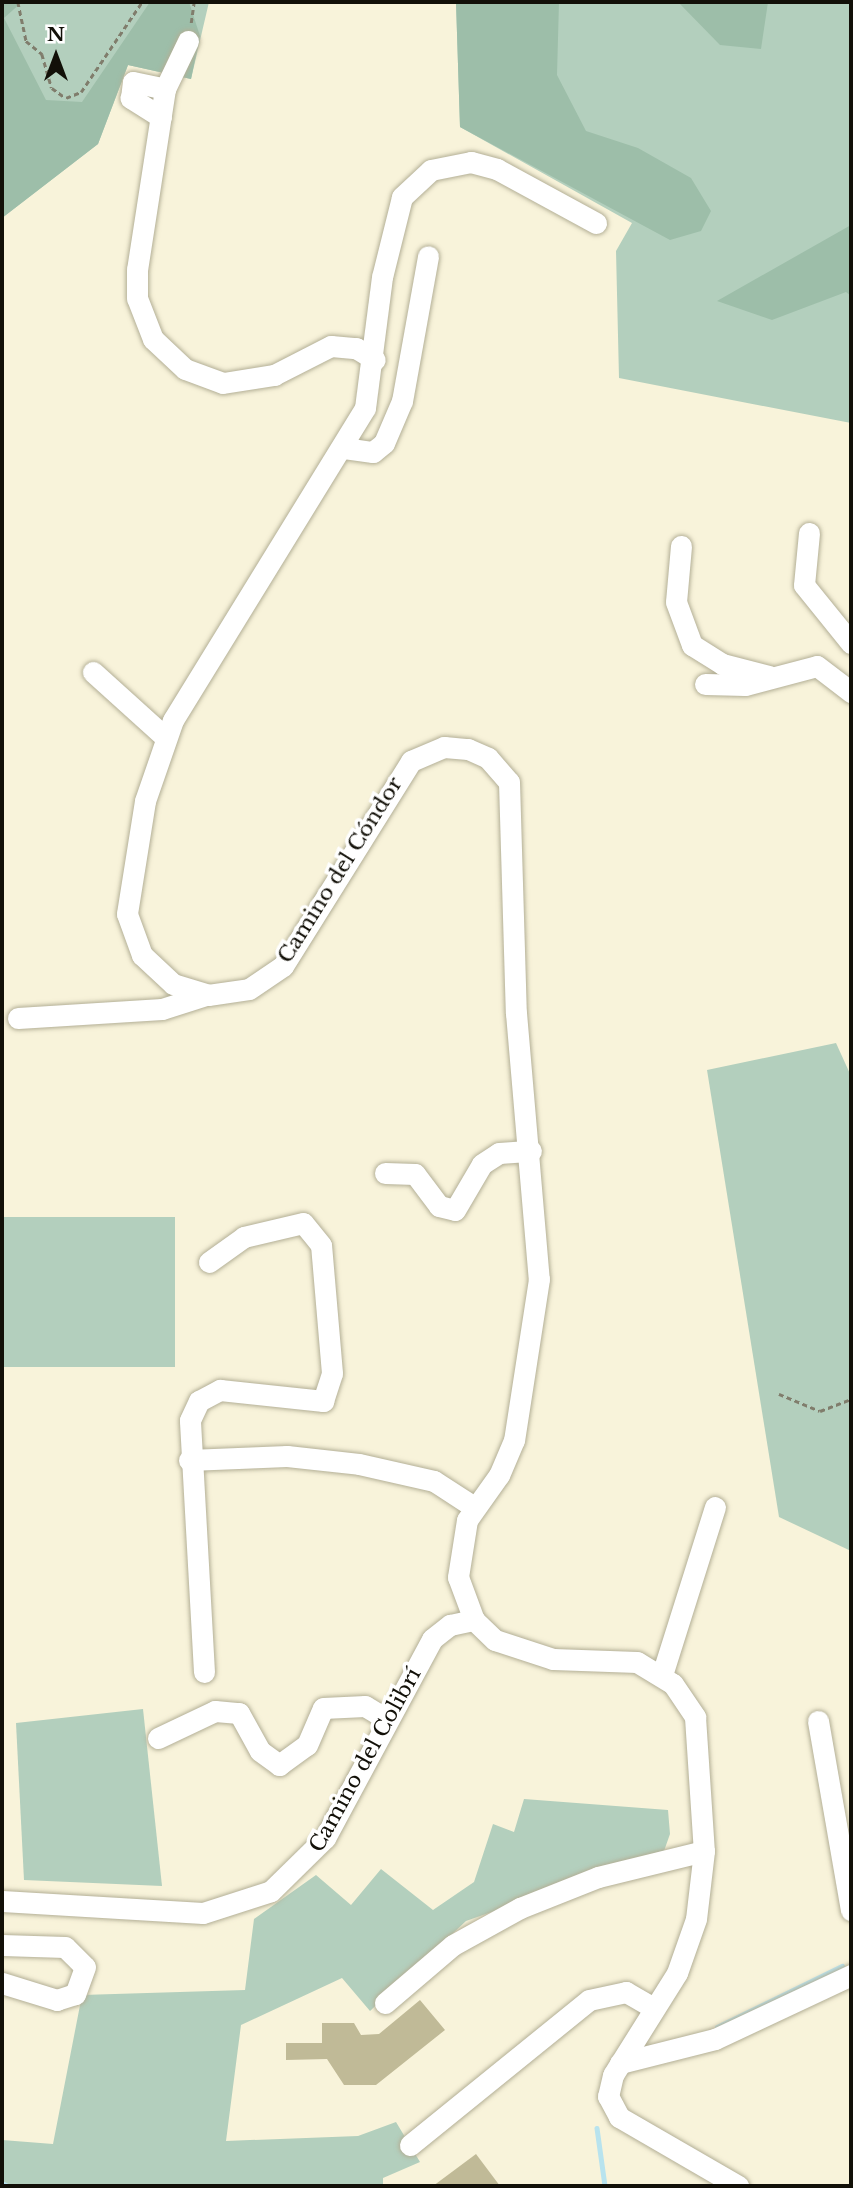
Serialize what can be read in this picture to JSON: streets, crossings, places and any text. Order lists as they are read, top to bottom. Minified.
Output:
{"streets":{"street":["Camino del Cóndor","Camino del Colibrí"]},"crossings":[["Camino del Cóndor","Camino del Colibrí"]],"north":"top"}
